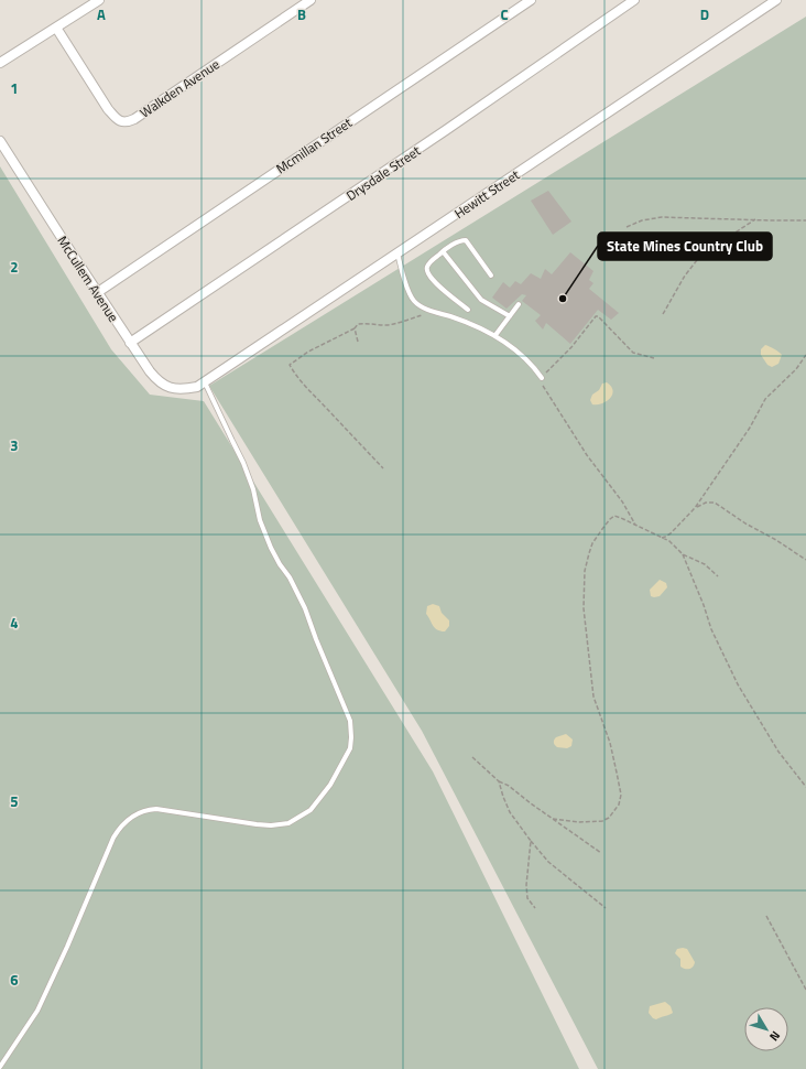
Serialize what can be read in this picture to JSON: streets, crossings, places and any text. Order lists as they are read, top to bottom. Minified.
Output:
{"streets":{"street":["Walkden Avenue","Mcmillan Street","Drysdale Street","Hewitt Street","McCullem Avenue"]},"crossings":[["Mcmillan Street","McCullem Avenue"],["Drysdale Street","McCullem Avenue"],["Hewitt Street","McCullem Avenue"]],"places":["State Mines Country Club"],"north":"bottom right","grid":{"columns":["A","B","C","D"],"rows":["1","2","3","4","5","6"]}}
